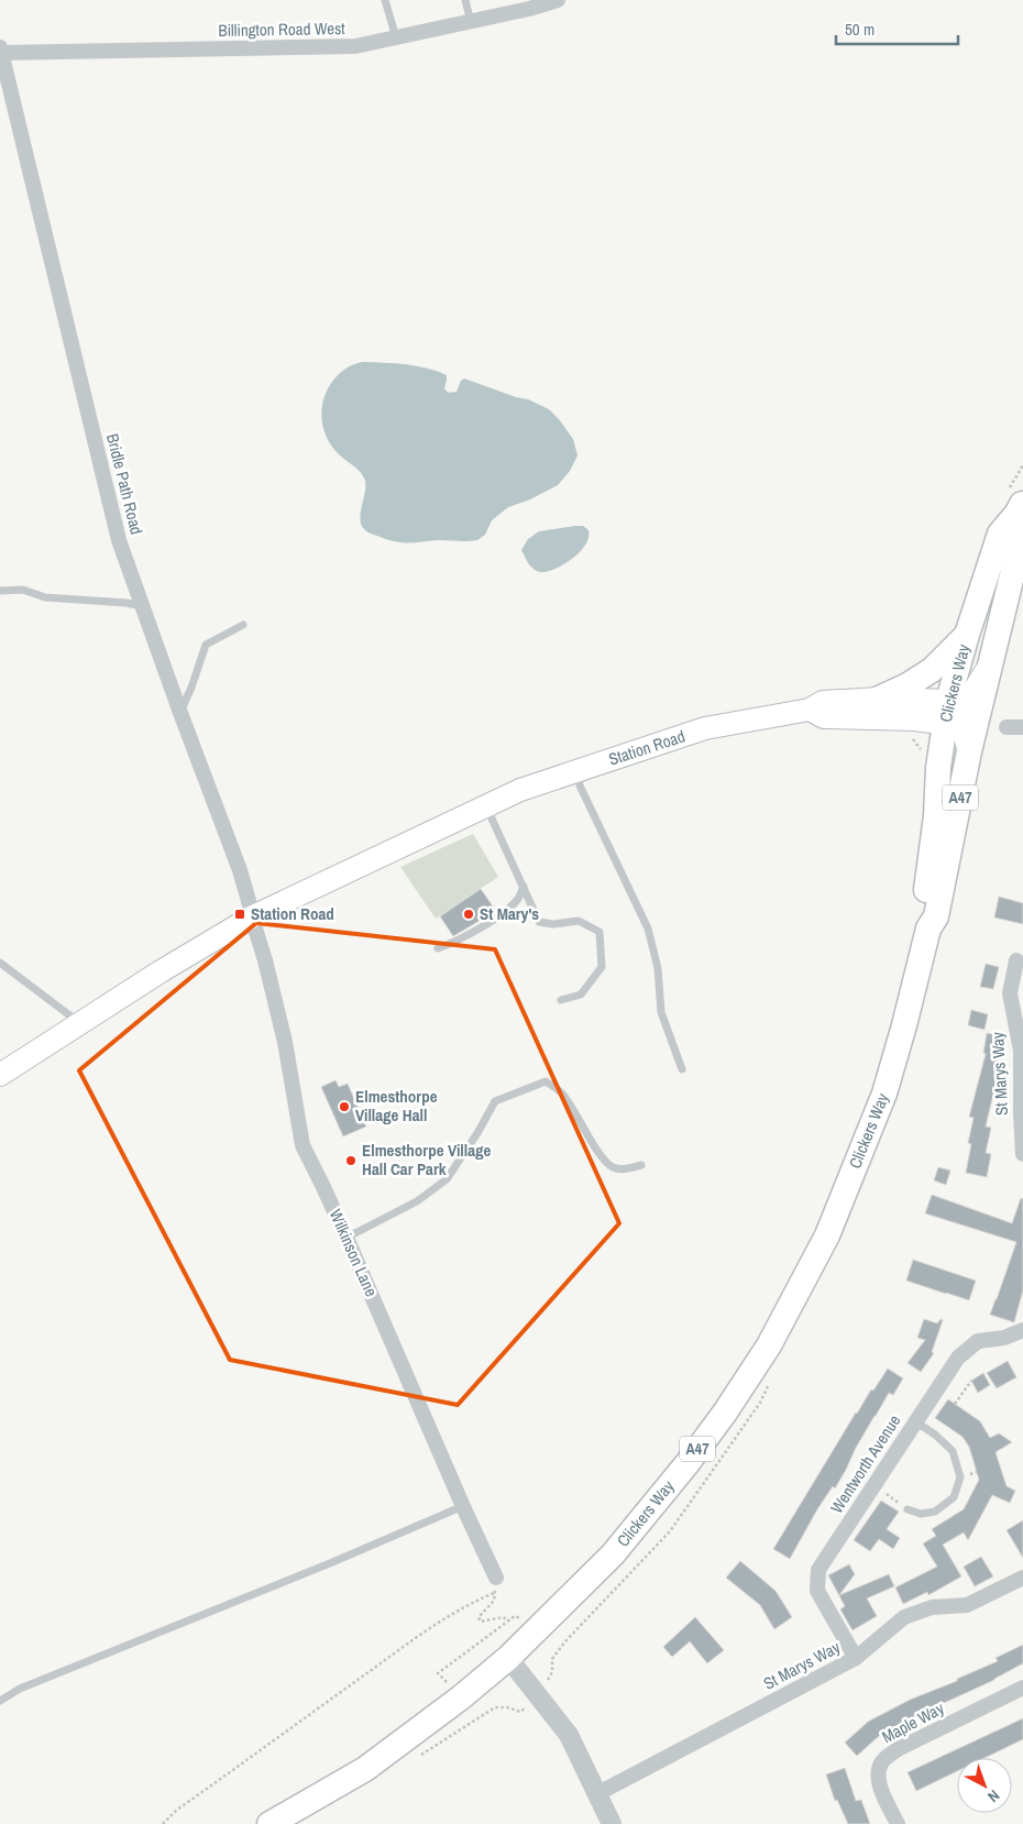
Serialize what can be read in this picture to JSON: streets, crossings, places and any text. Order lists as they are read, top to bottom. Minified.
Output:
{"streets":{"main road":["Clickers Way","Station Road","A47"],"street":["Billington Road West","Bridle Path Road","St Marys Way","Wilkinson Lane","Wentworth Avenue","Maple Way"]},"crossings":[["Billington Road West","Bridle Path Road"],["Bridle Path Road","Station Road"],["Bridle Path Road","Wilkinson Lane"],["Clickers Way","Station Road"],["Station Road","Wilkinson Lane"],["St Marys Way","Wentworth Avenue"]],"places":{"transit":["Station Road"],"other":["St Mary's","Elmesthorpe Village Hall","Elmesthorpe Village Hall Car Park"]},"scale_bar":"50 m","north":"bottom right"}
